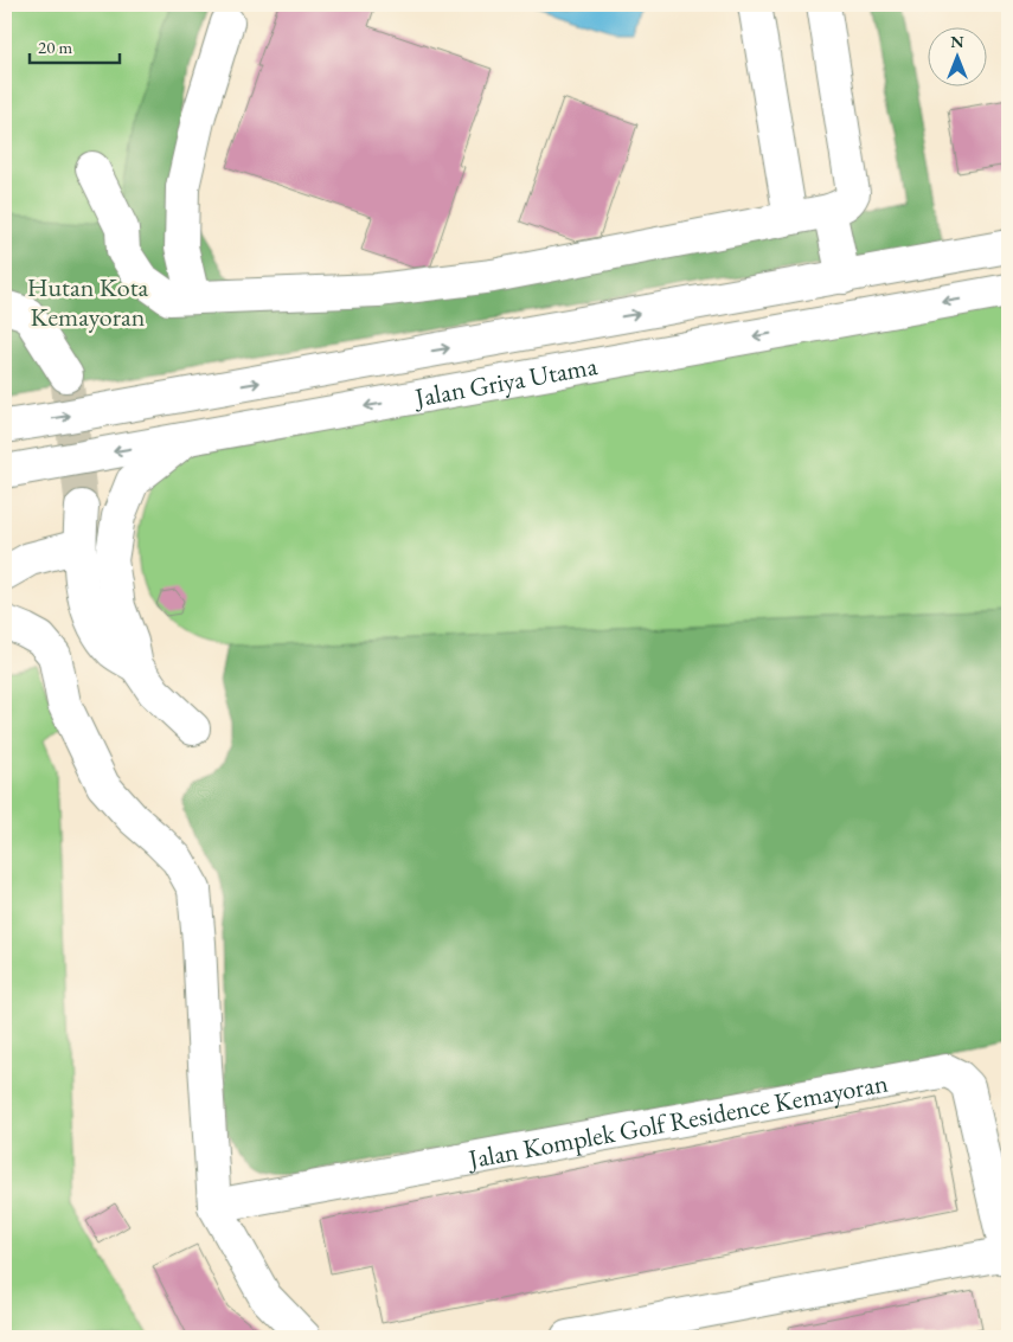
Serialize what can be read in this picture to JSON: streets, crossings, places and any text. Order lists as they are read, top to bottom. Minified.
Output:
{"streets":{"street":["Jalan Griya Utama","Jalan Komplek Golf Residence Kemayoran"]},"parks":["Hutan Kota Kemayoran"],"scale_bar":"20 m","north":"top"}
